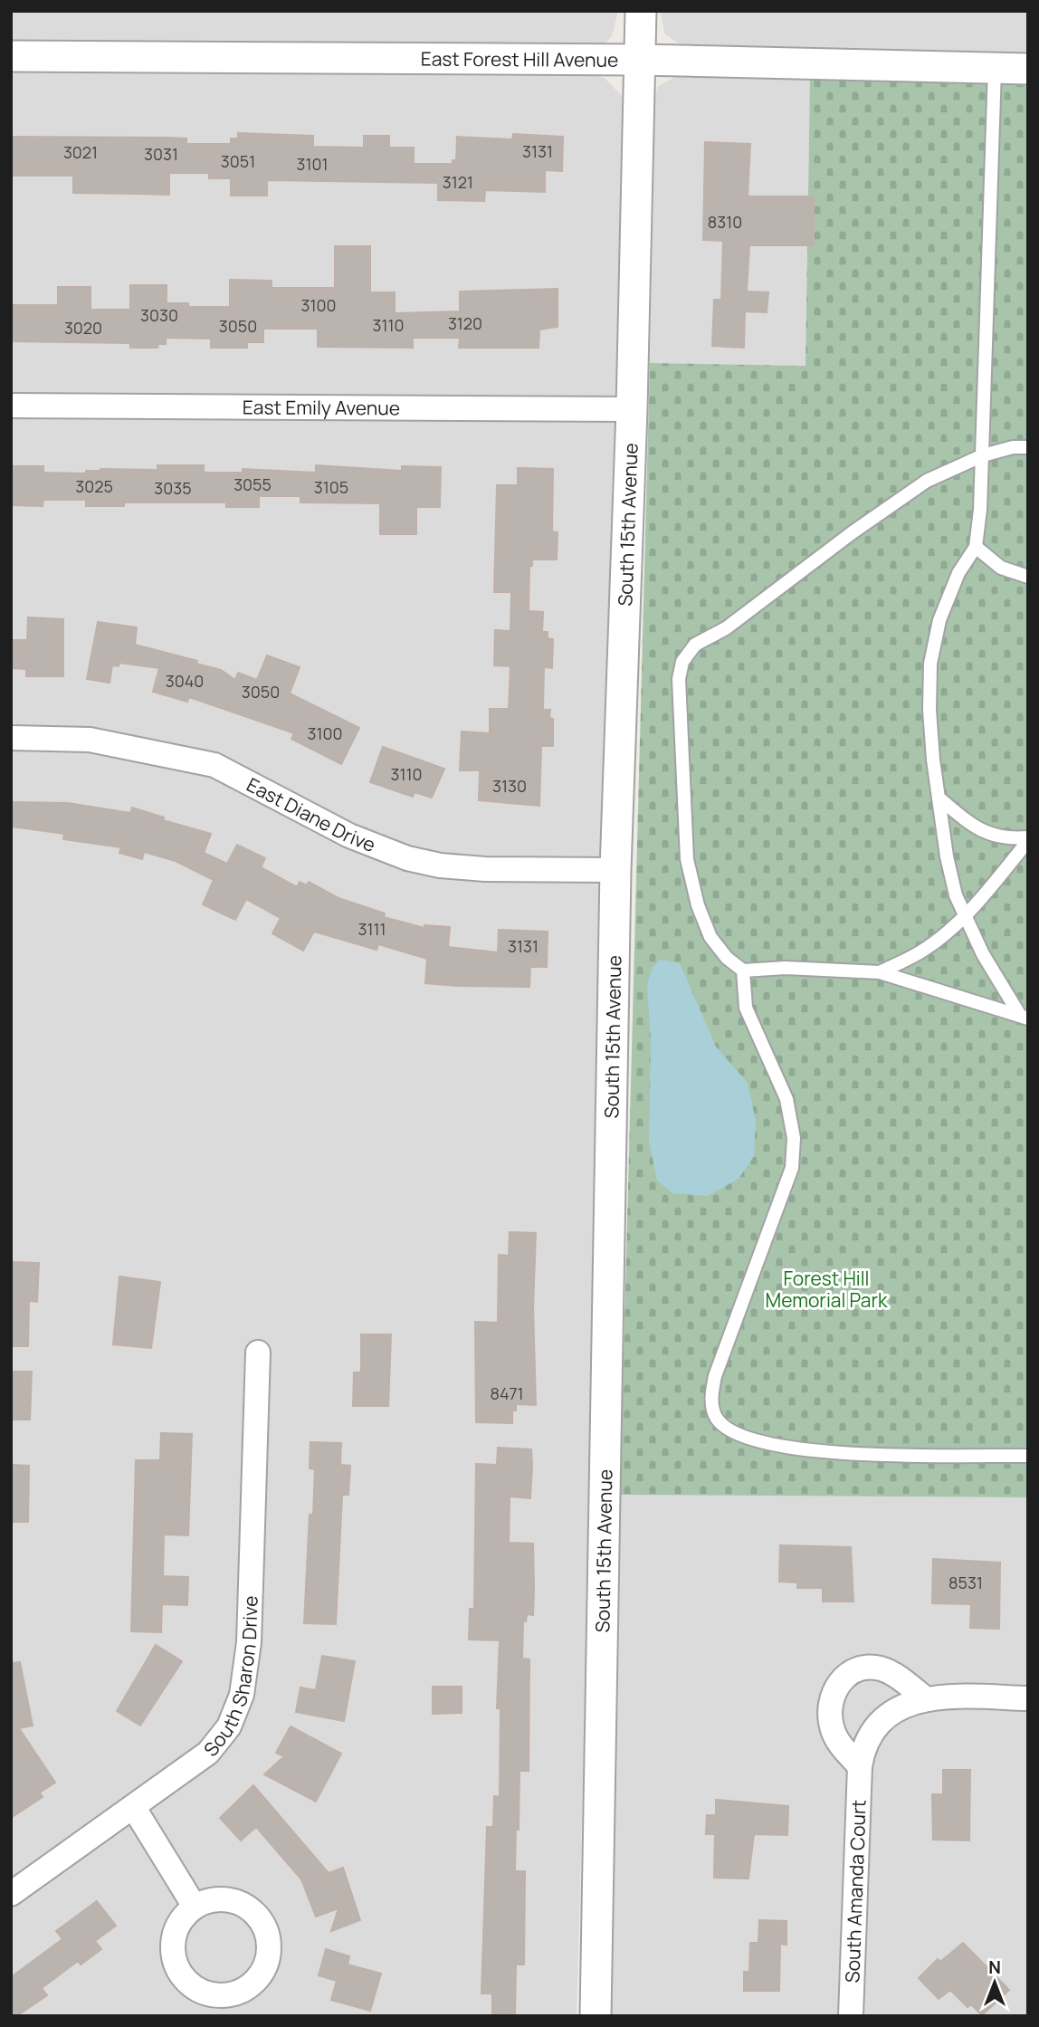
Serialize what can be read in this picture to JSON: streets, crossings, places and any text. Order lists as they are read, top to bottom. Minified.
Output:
{"streets":{"street":["East Forest Hill Avenue","East Emily Avenue","South 15th Avenue","East Diane Drive","South Sharon Drive","South Amanda Court"]},"crossings":[["East Forest Hill Avenue","South 15th Avenue"],["East Emily Avenue","South 15th Avenue"],["South 15th Avenue","East Diane Drive"]],"parks":["Forest Hill Memorial Park"],"house_numbers":["3131","3021","3031","3051","3101","3121","8310","3100","3030","3120","3110","3050","3020","3055","3025","3105","3035","3040","3050","3100","3110","3130","3111","3131","8471","8531"],"north":"top"}
